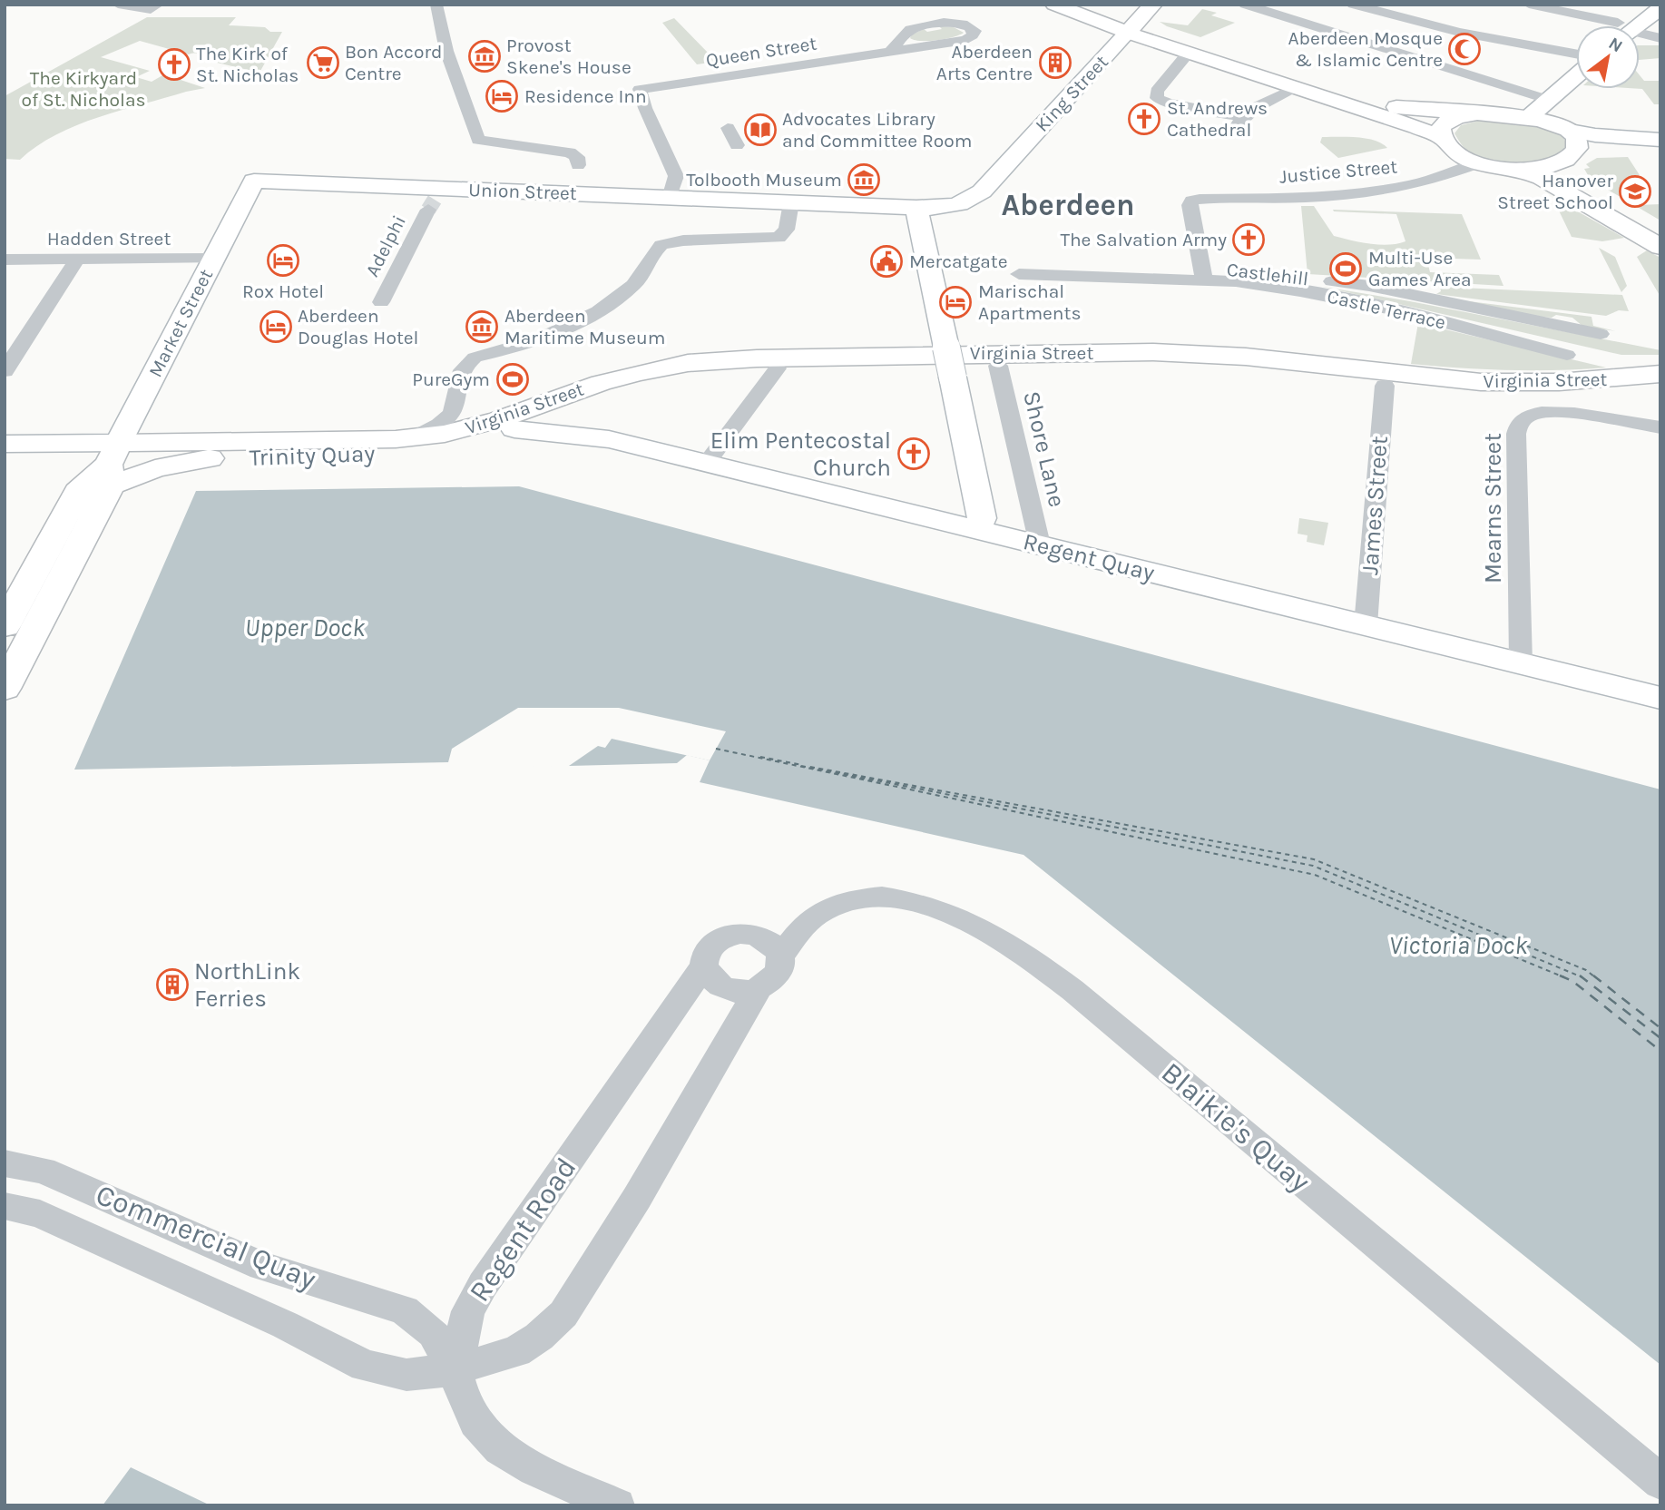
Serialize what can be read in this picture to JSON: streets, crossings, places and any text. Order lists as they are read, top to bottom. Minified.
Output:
{"streets":{"main road":["King Street","Union Street","Market Street","Virginia Street","Trinity Quay","Regent Quay"],"street":["Queen Street","Justice Street","Hadden Street","Adelphi","Castlehill","Castle Terrace","Shore Lane","James Street","Mearns Street","Blaikie's Quay","Regent Road","Commercial Quay"]},"crossings":[["Queen Street","Union Street"],["King Street","Union Street"],["Justice Street","Castlehill"],["Justice Street","Castle Terrace"],["Union Street","Adelphi"],["Union Street","Market Street"],["Hadden Street","Market Street"],["Castlehill","Castle Terrace"],["Market Street","Trinity Quay"],["Virginia Street","Shore Lane"],["Virginia Street","Trinity Quay"],["Virginia Street","James Street"],["Virginia Street","Regent Quay"],["Shore Lane","Regent Quay"],["Trinity Quay","Regent Quay"],["James Street","Regent Quay"],["Mearns Street","Regent Quay"],["Blaikie's Quay","Regent Road"],["Regent Road","Commercial Quay"]],"districts":["Aberdeen"],"water":["Upper Dock","Victoria Dock"],"parks":["The Kirkyard of St. Nicholas"],"places":{"mosque":["Aberdeen Mosque & Islamic Centre"],"museum":["Provost Skene's House","Tolbooth Museum","Aberdeen Maritime Museum"],"supermarket":["Bon Accord Centre"],"building":["Aberdeen Arts Centre","NorthLink Ferries"],"church":["The Kirk of St. Nicholas","St. Andrews Cathedral","The Salvation Army","Elim Pentecostal Church"],"hotel":["Residence Inn","Rox Hotel","Marischal Apartments","Aberdeen Douglas Hotel"],"library":["Advocates Library and Committee Room"],"school or university":["Hanover Street School"],"public building":["Mercatgate"],"sports":["Multi-Use Games Area","PureGym"]},"north":"top right"}
